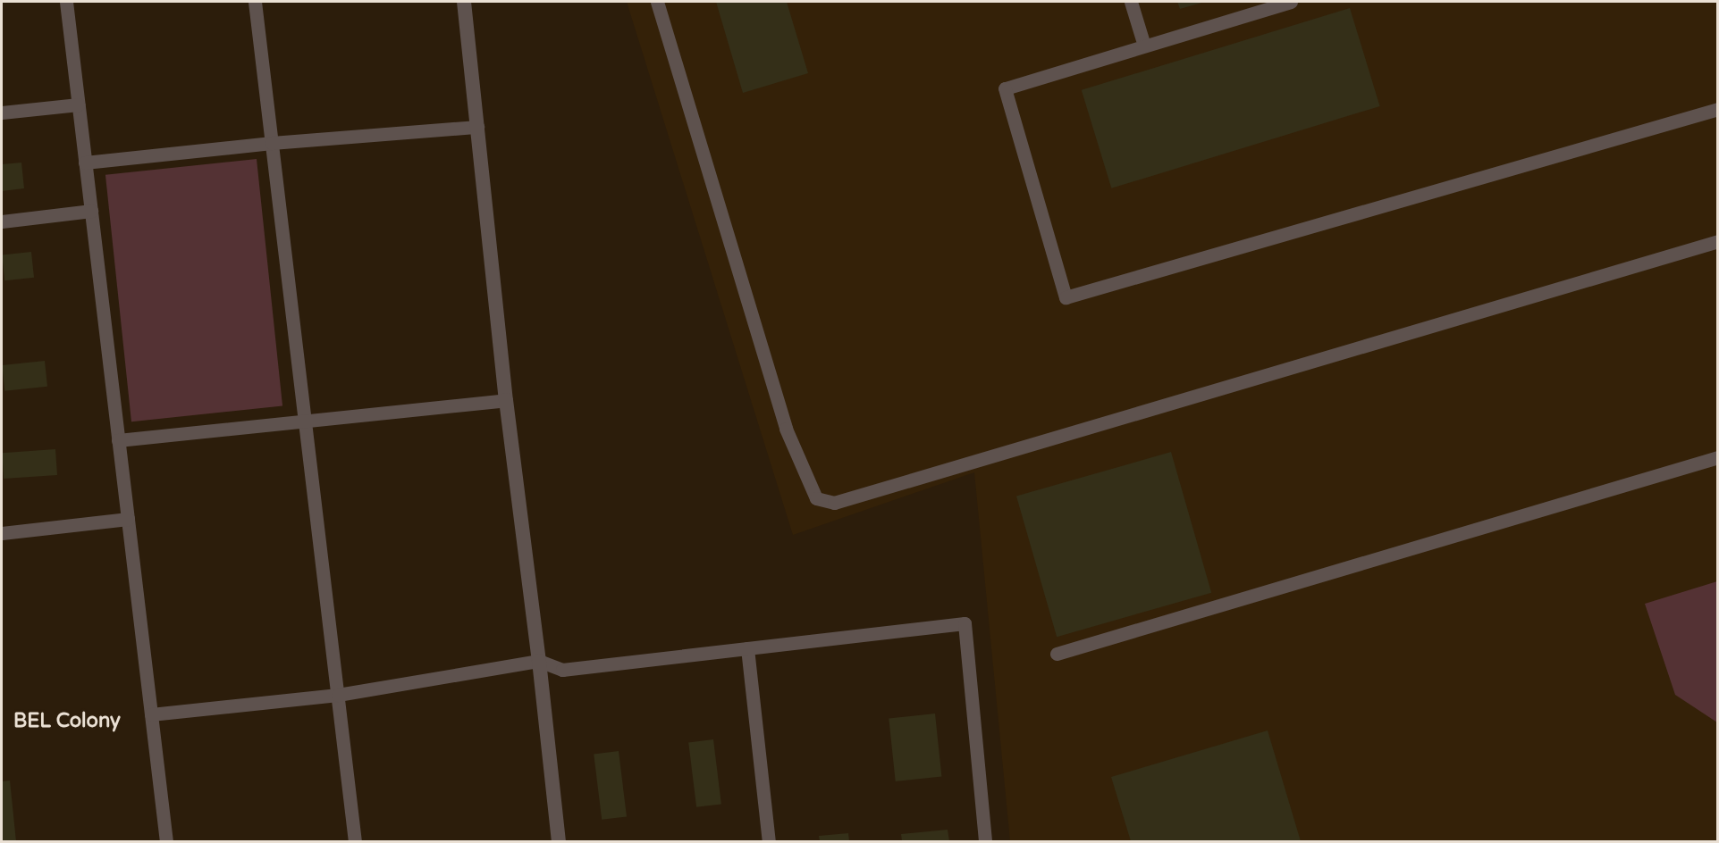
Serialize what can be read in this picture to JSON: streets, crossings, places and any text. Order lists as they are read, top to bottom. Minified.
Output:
{"districts":["BEL Colony"]}
